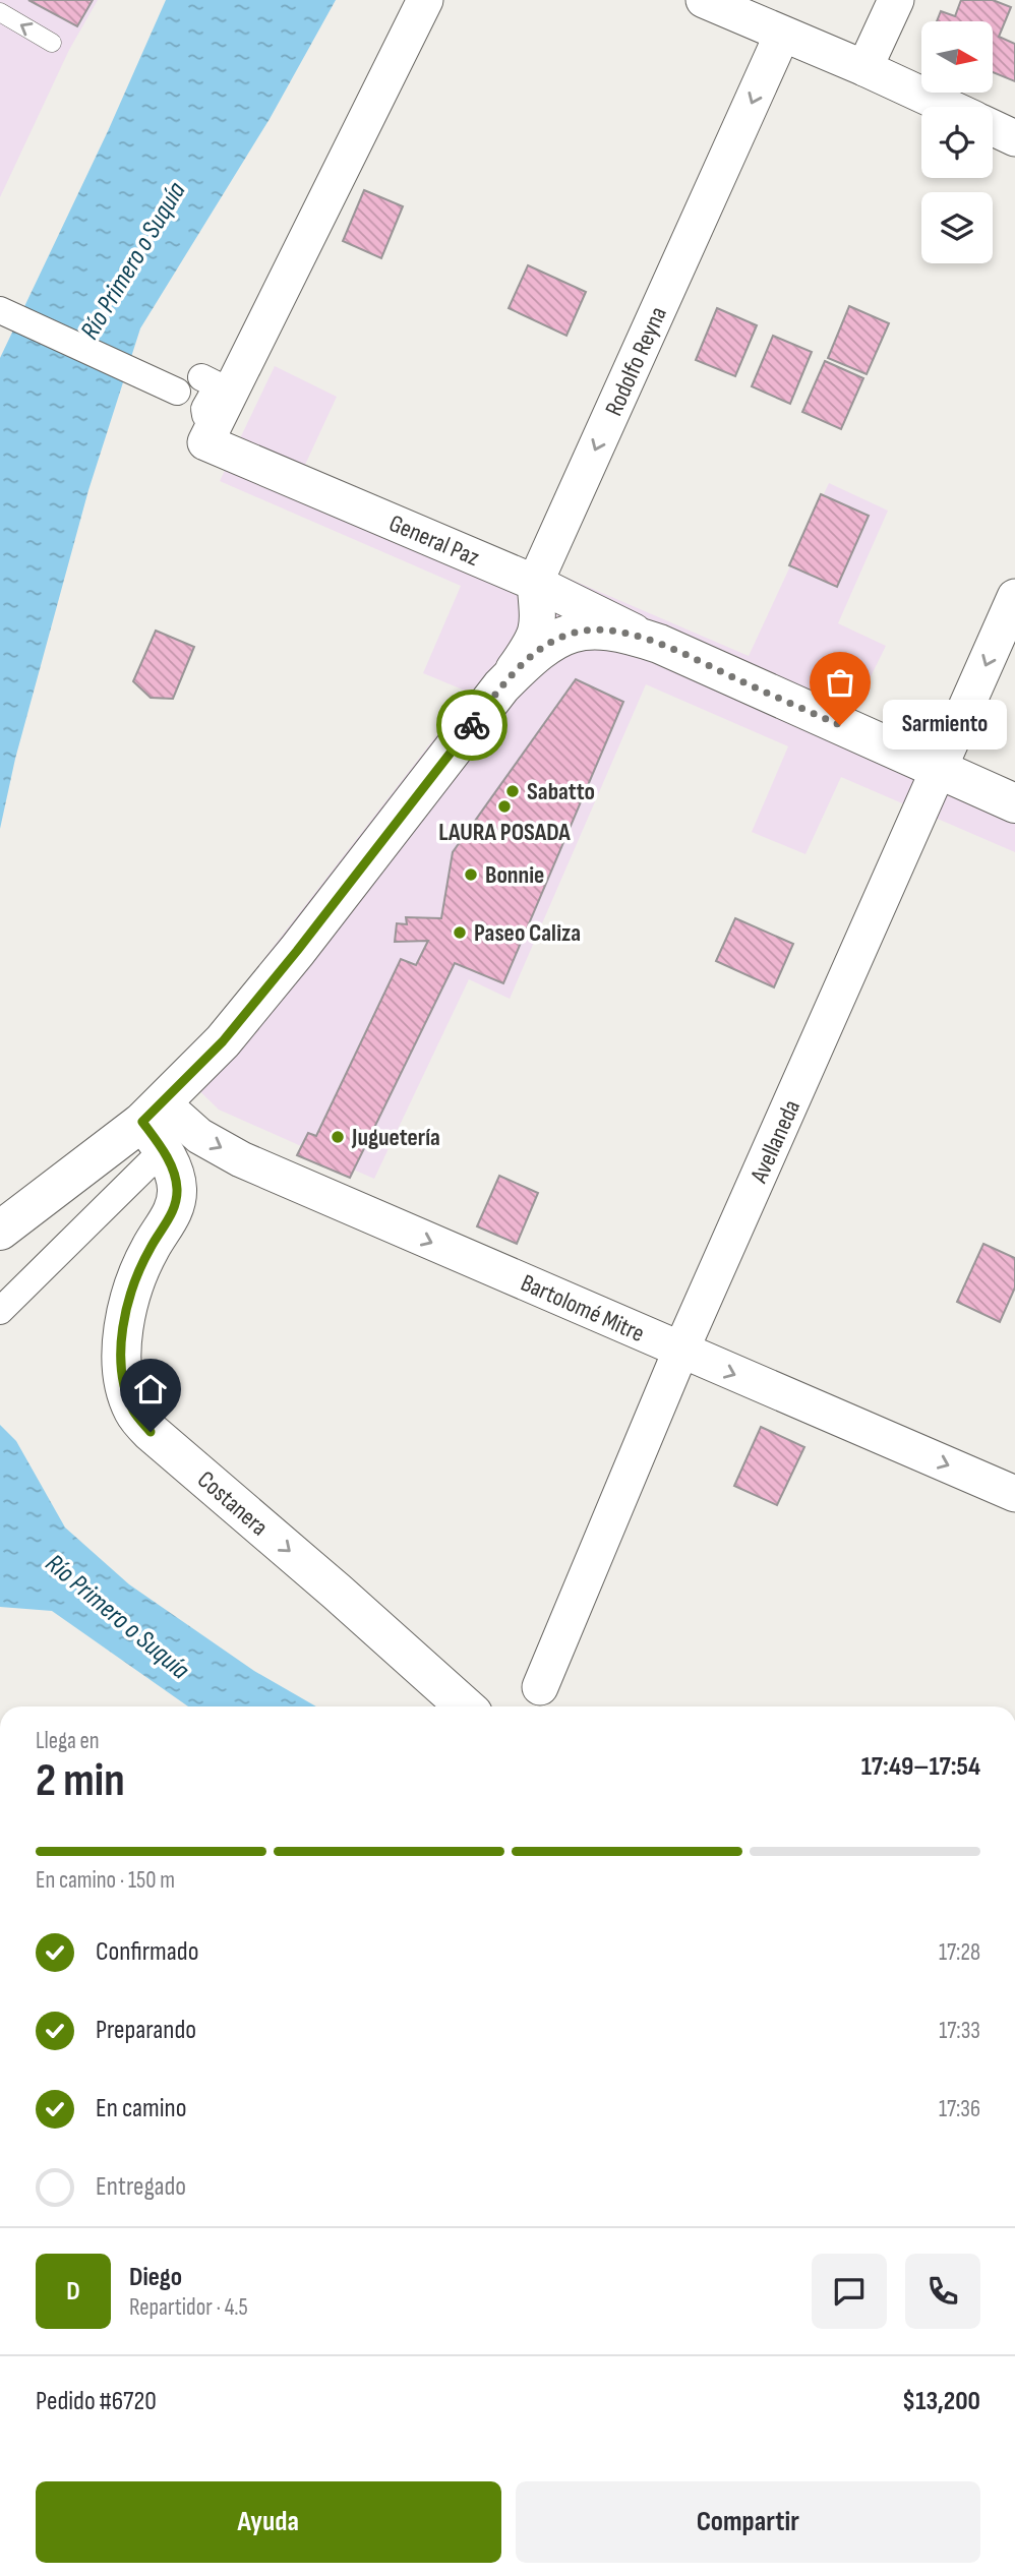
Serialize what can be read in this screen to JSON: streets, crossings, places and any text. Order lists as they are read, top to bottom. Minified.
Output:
{"streets":{"street":["Rodolfo Reyna","General Paz","Avellaneda","Bartolomé Mitre","Costanera"]},"crossings":[["Rodolfo Reyna","General Paz"],["Avellaneda","Bartolomé Mitre"],["Bartolomé Mitre","Costanera"]],"one_way":["Rodolfo Reyna","Bartolomé Mitre","Costanera"],"water":["Río Primero o Suquía"],"places":["Sarmiento","Sabatto","LAURA POSADA","Bonnie","Paseo Caliza","Juguetería"],"north":"right","page":{"bubble":"Sarmiento","heading":["2 min","Llega en","17:49–17:54"],"panel":["Diego","Repartidor · 4.5","Pedido #6720","$13,200"],"bar":"En camino · 150 m","list":[["Confirmado","17:28"],["Preparando","17:33"],["En camino","17:36"],"Entregado"],"round":"D","buttons":["Ayuda","Compartir"]}}
